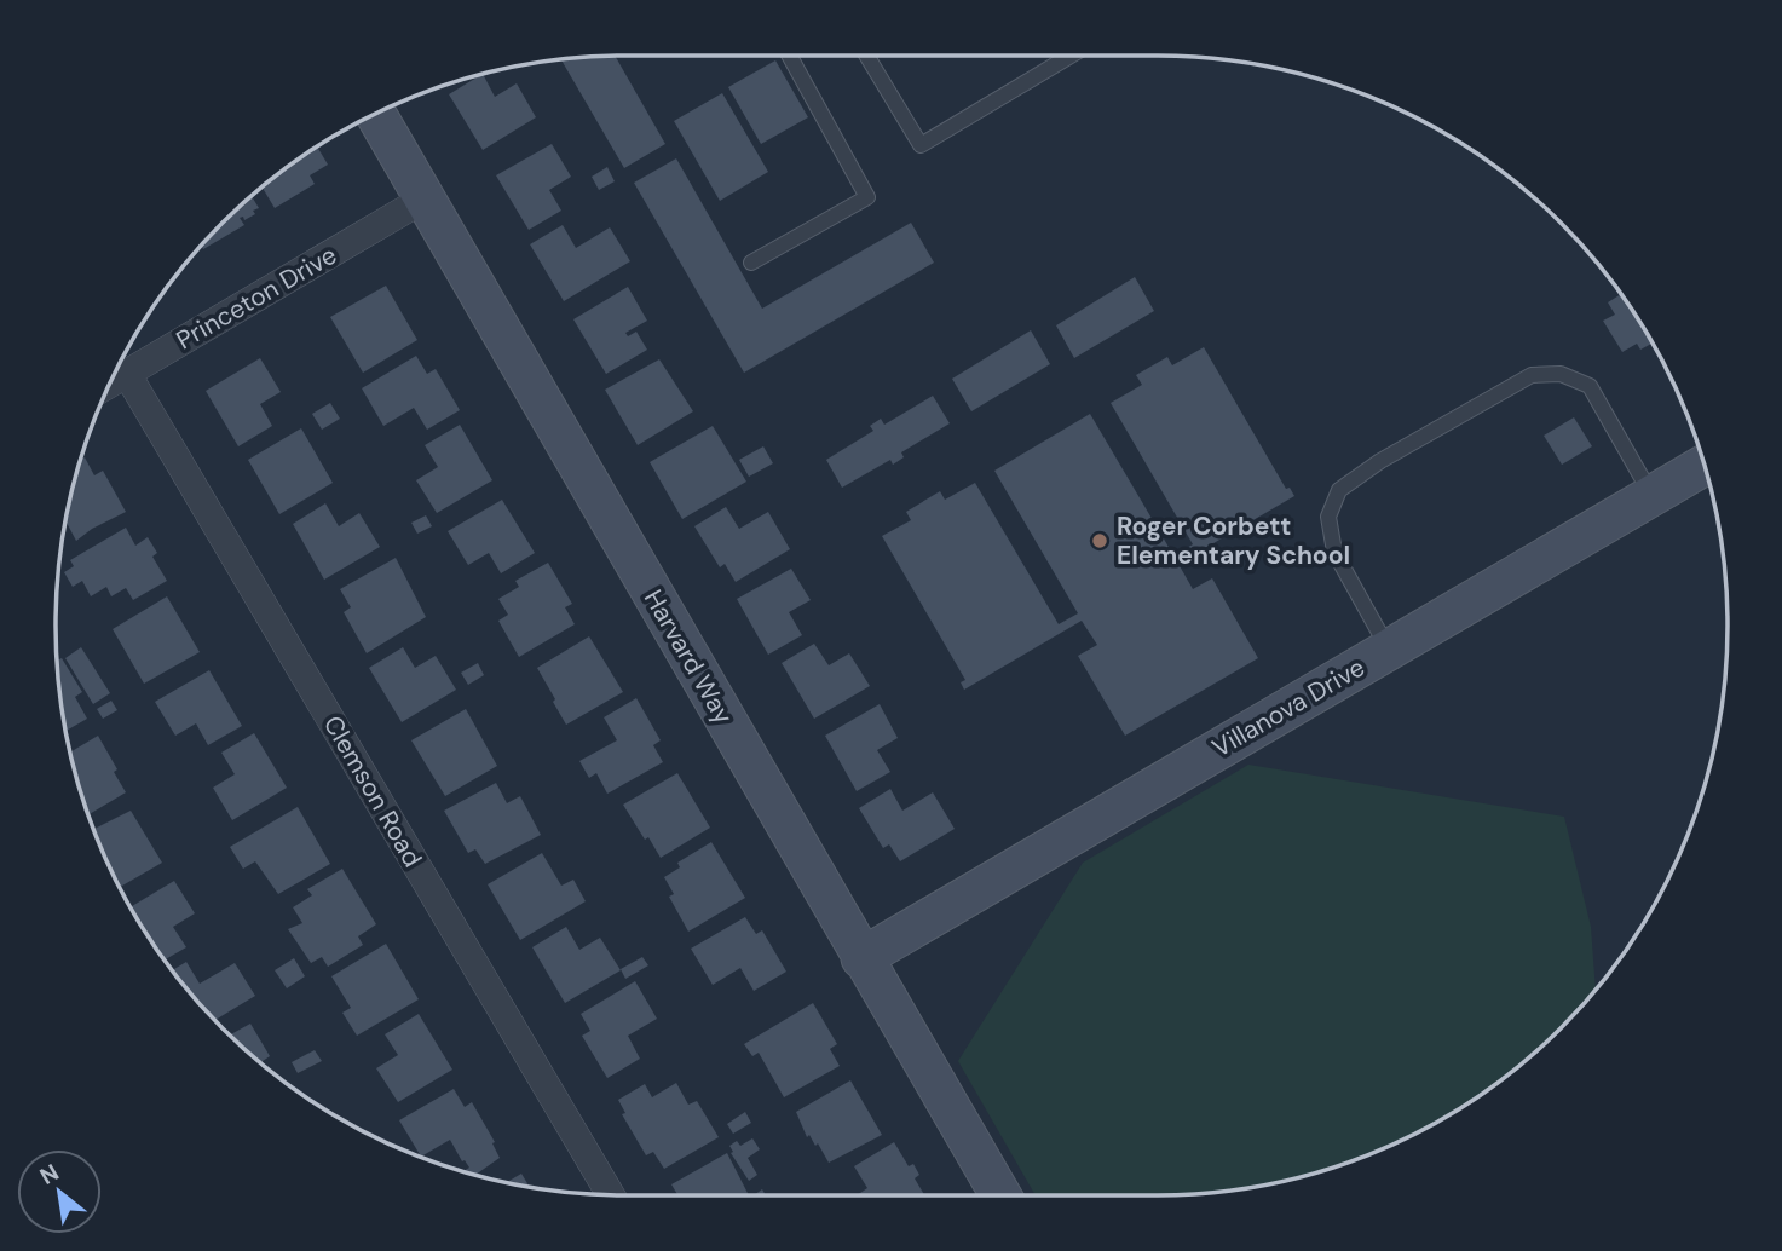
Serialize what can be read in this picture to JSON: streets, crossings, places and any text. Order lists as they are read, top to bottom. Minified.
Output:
{"streets":{"street":["Princeton Drive","Harvard Way","Villanova Drive","Clemson Road"]},"crossings":[["Princeton Drive","Harvard Way"],["Princeton Drive","Clemson Road"],["Harvard Way","Villanova Drive"]],"places":["Roger Corbett Elementary School"],"north":"top left"}
